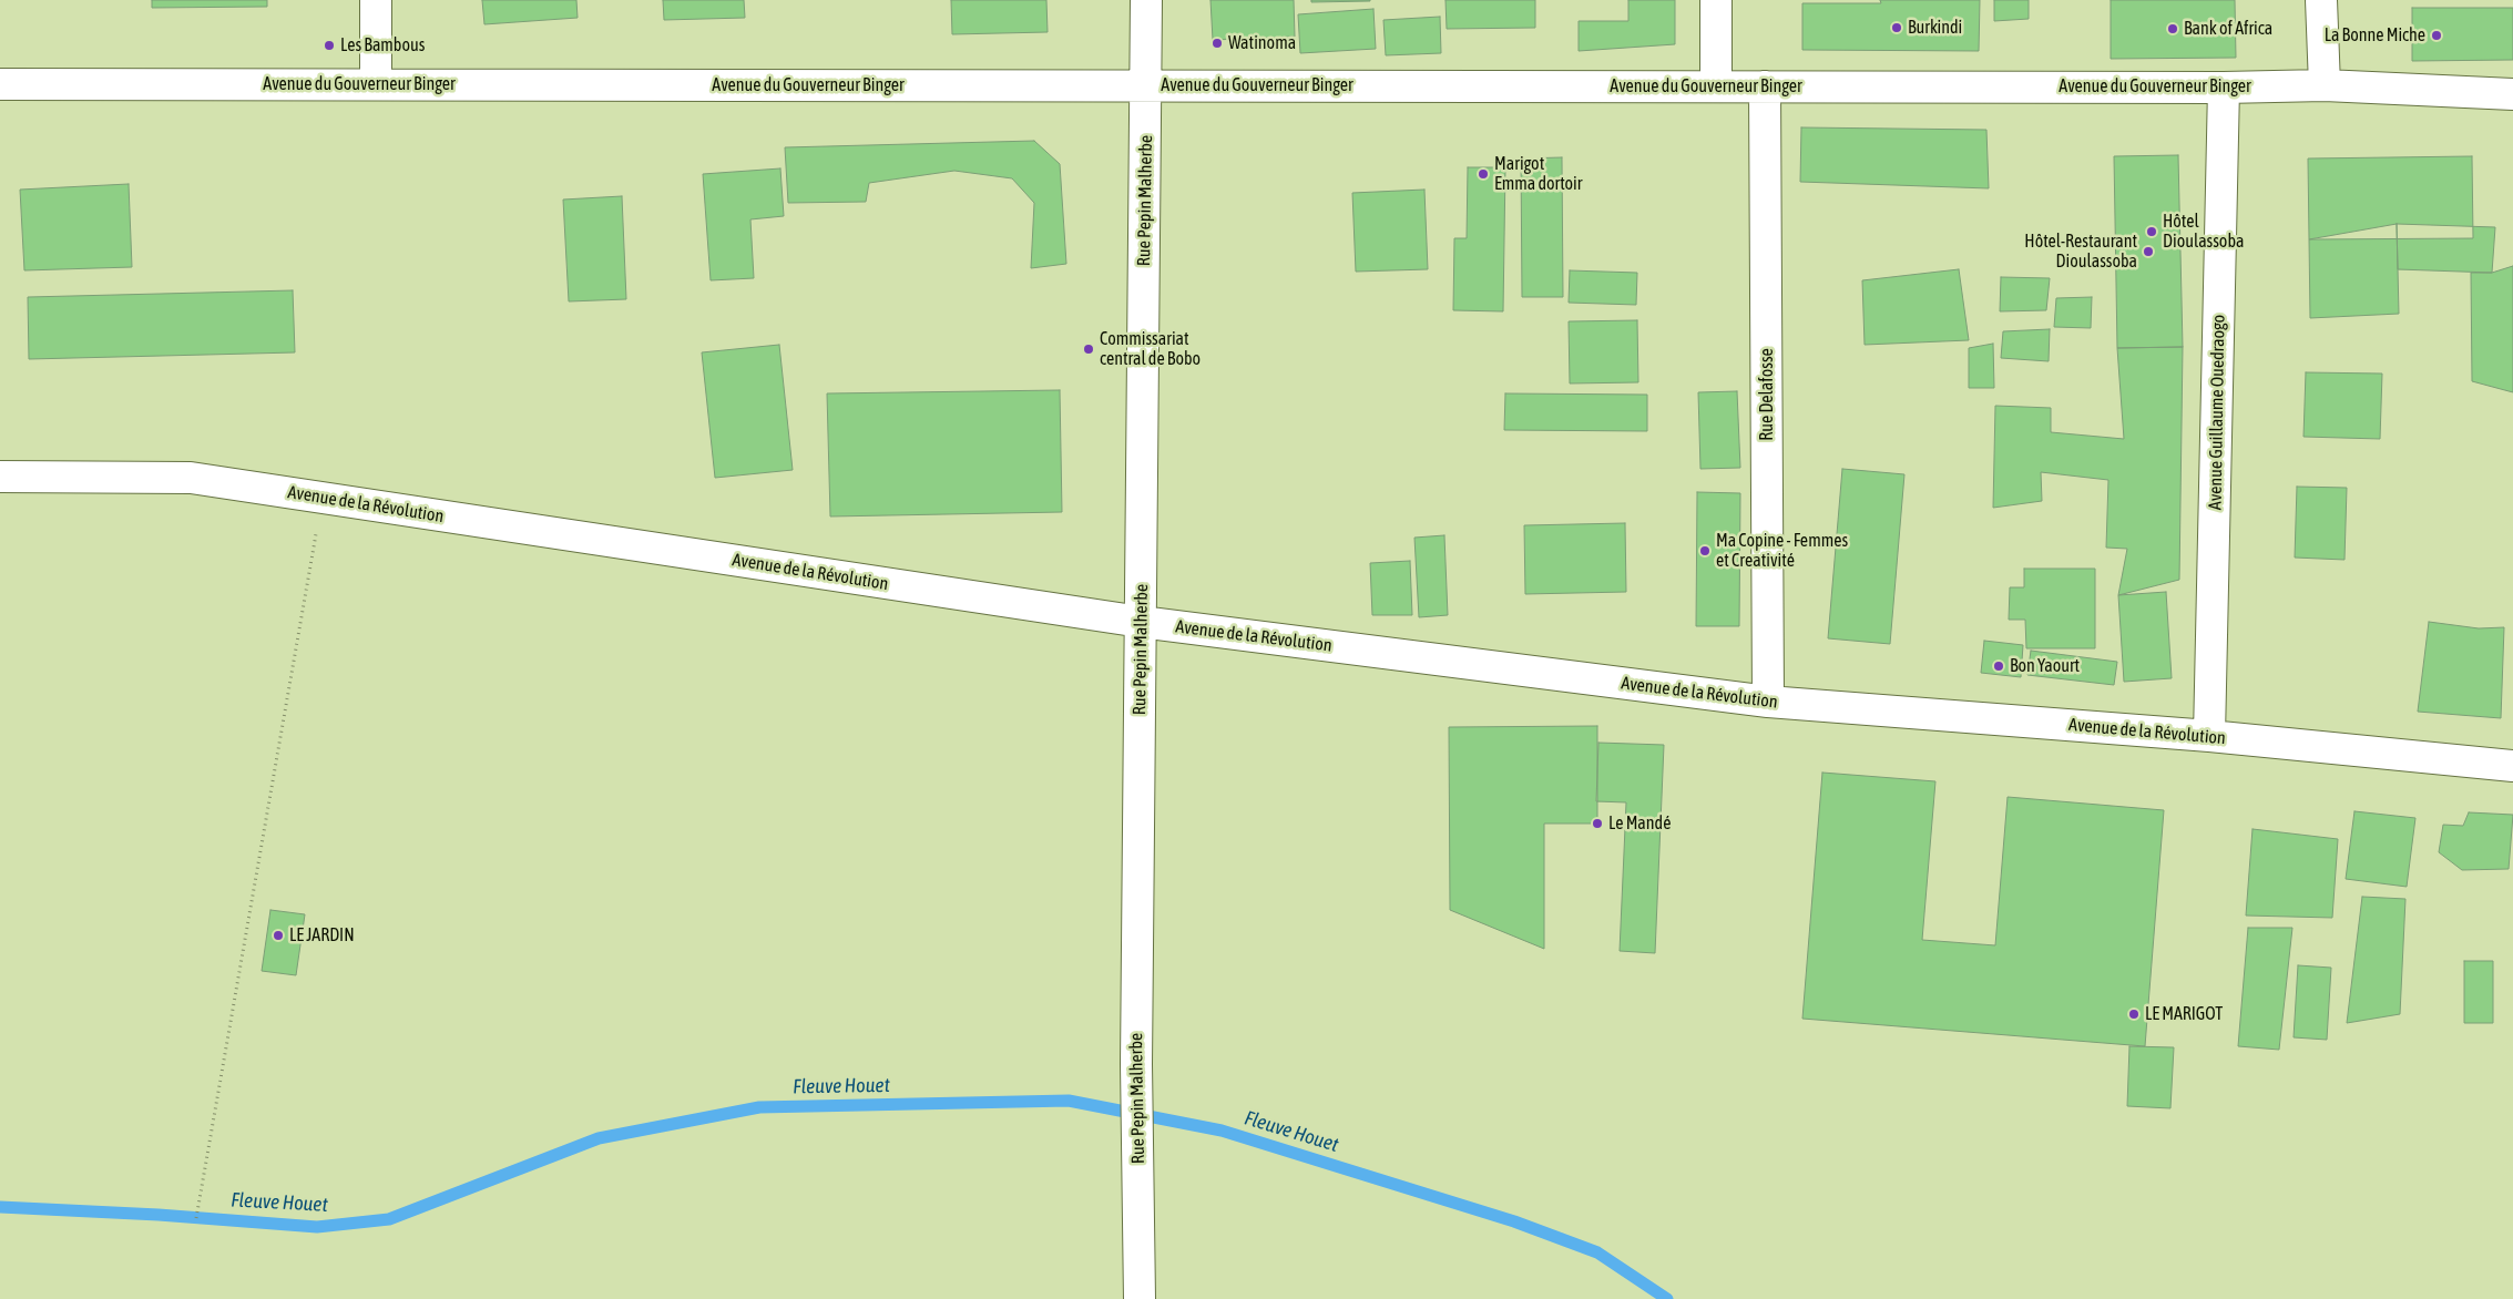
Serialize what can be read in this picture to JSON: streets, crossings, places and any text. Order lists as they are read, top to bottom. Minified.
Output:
{"streets":{"street":["Avenue du Gouverneur Binger","Rue Pepin Malherbe","Rue Delafosse","Avenue Guillaume Ouedraogo","Avenue de la Révolution"]},"crossings":[["Avenue du Gouverneur Binger","Rue Pepin Malherbe"],["Avenue du Gouverneur Binger","Rue Delafosse"],["Avenue du Gouverneur Binger","Avenue Guillaume Ouedraogo"],["Rue Pepin Malherbe","Avenue de la Révolution"],["Rue Delafosse","Avenue de la Révolution"],["Avenue Guillaume Ouedraogo","Avenue de la Révolution"]],"water":["Fleuve Houet"],"places":["Burkindi","Bank of Africa","La Bonne Miche","Watinoma","Les Bambous","Marigot Emma dortoir","Hôtel Dioulassoba","Hôtel-Restaurant Dioulassoba","Commissariat central de Bobo","Ma Copine - Femmes et Creativité","Bon Yaourt","Le Mandé","LE JARDIN","LE MARIGOT"]}
